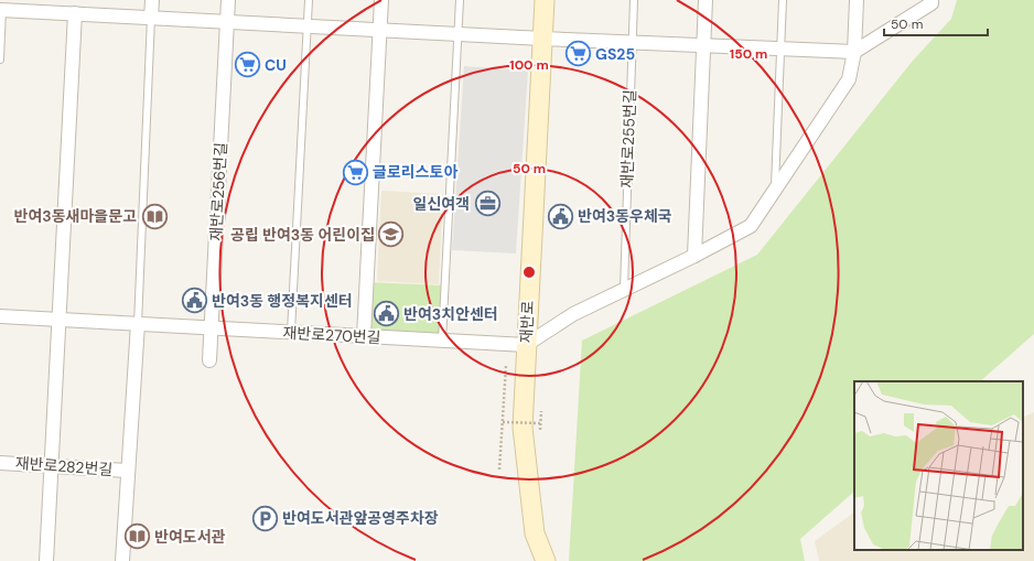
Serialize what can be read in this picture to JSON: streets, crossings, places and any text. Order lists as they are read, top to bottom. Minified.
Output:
{"streets":{"main road":["재반로"],"street":["재반로256번길","재반로270번길","재반로282번길"],"lane":["재반로255번길"]},"crossings":[["재반로256번길","재반로270번길"],["재반로","재반로270번길"]],"places":{"supermarket":["GS25","CU","글로리스토아"],"office":["일신여객"],"library":["반여3동새마을문고","반여도서관"],"public building":["반여3동우체국","반여3동 행정복지센터","반여3치안센터"],"school or university":["공립 반여3동 어린이집"],"parking":["반여도서관앞공영주차장"]},"scale_bar":"50 m","rings":["150 m","100 m","50 m"]}
